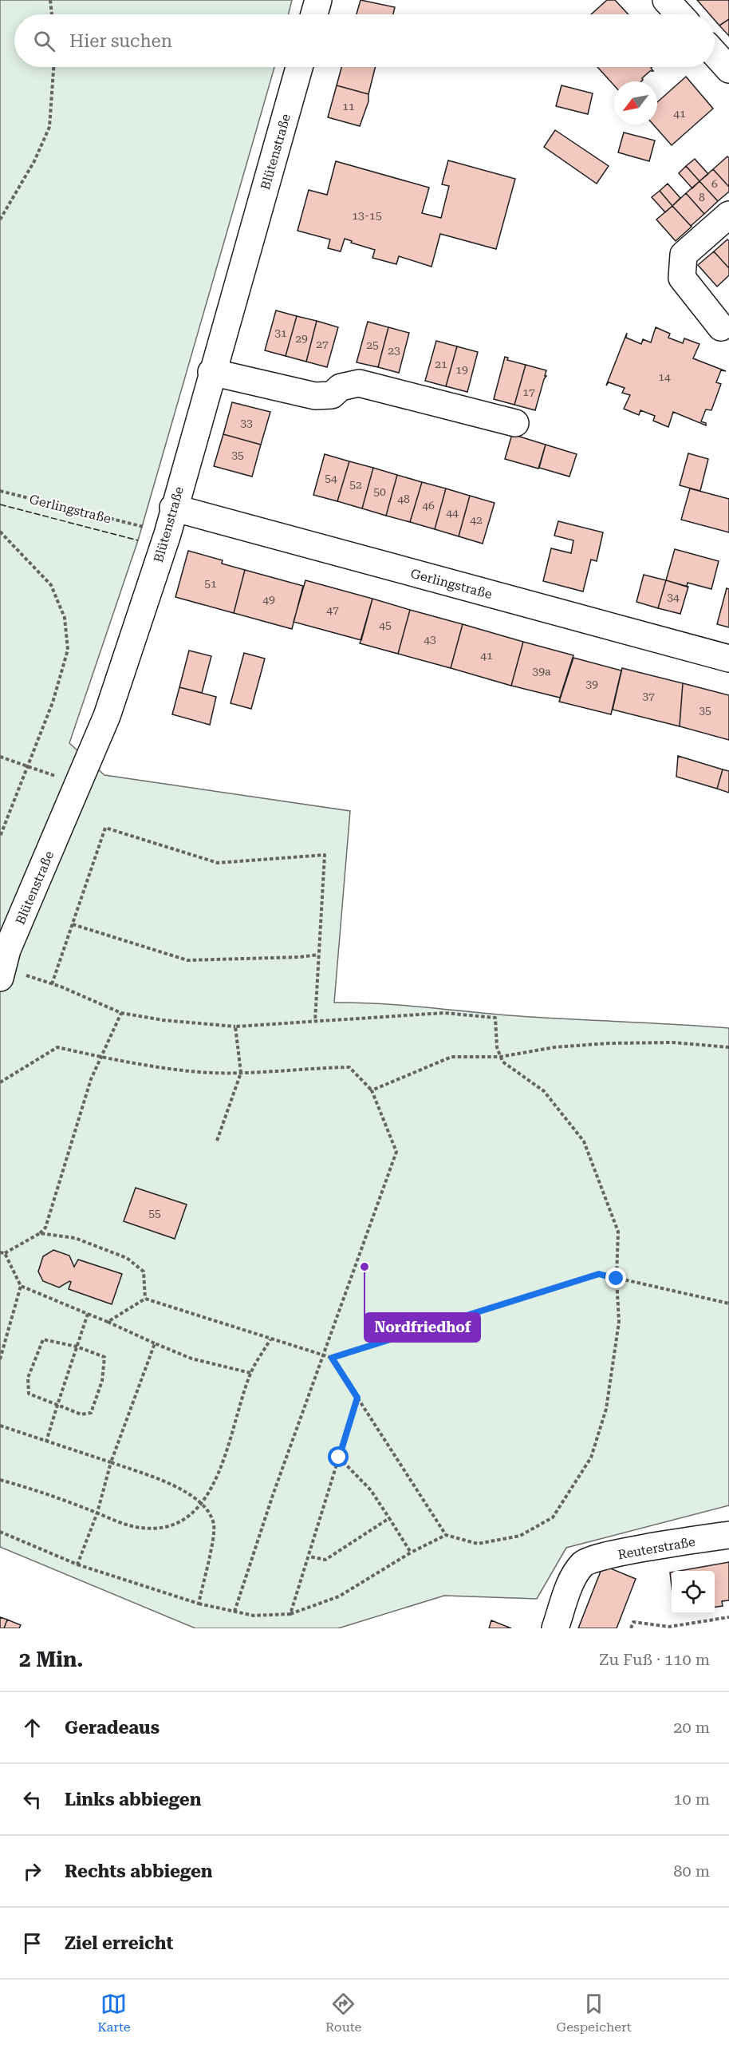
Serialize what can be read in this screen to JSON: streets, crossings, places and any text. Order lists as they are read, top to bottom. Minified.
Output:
{"streets":{"street":["Blütenstraße","Gerlingstraße","Reuterstraße"]},"crossings":[["Blütenstraße","Gerlingstraße"]],"places":["Nordfriedhof"],"house_numbers":["11","41","6","8","13-15","31","29","27","25","23","21","19","14","17","33","35","54","52","50","48","46","44","42","51","34","49","47","45","43","41","39a","39","37","35","55"],"north":"bottom left","page":{"search":"Hier suchen","heading":["2 Min.","Zu Fuß · 110 m"],"list":[["Geradeaus","20 m"],["Links abbiegen","10 m"],["Rechts abbiegen","80 m"],"Ziel erreicht"],"nav":["Karte","Route","Gespeichert"]}}
